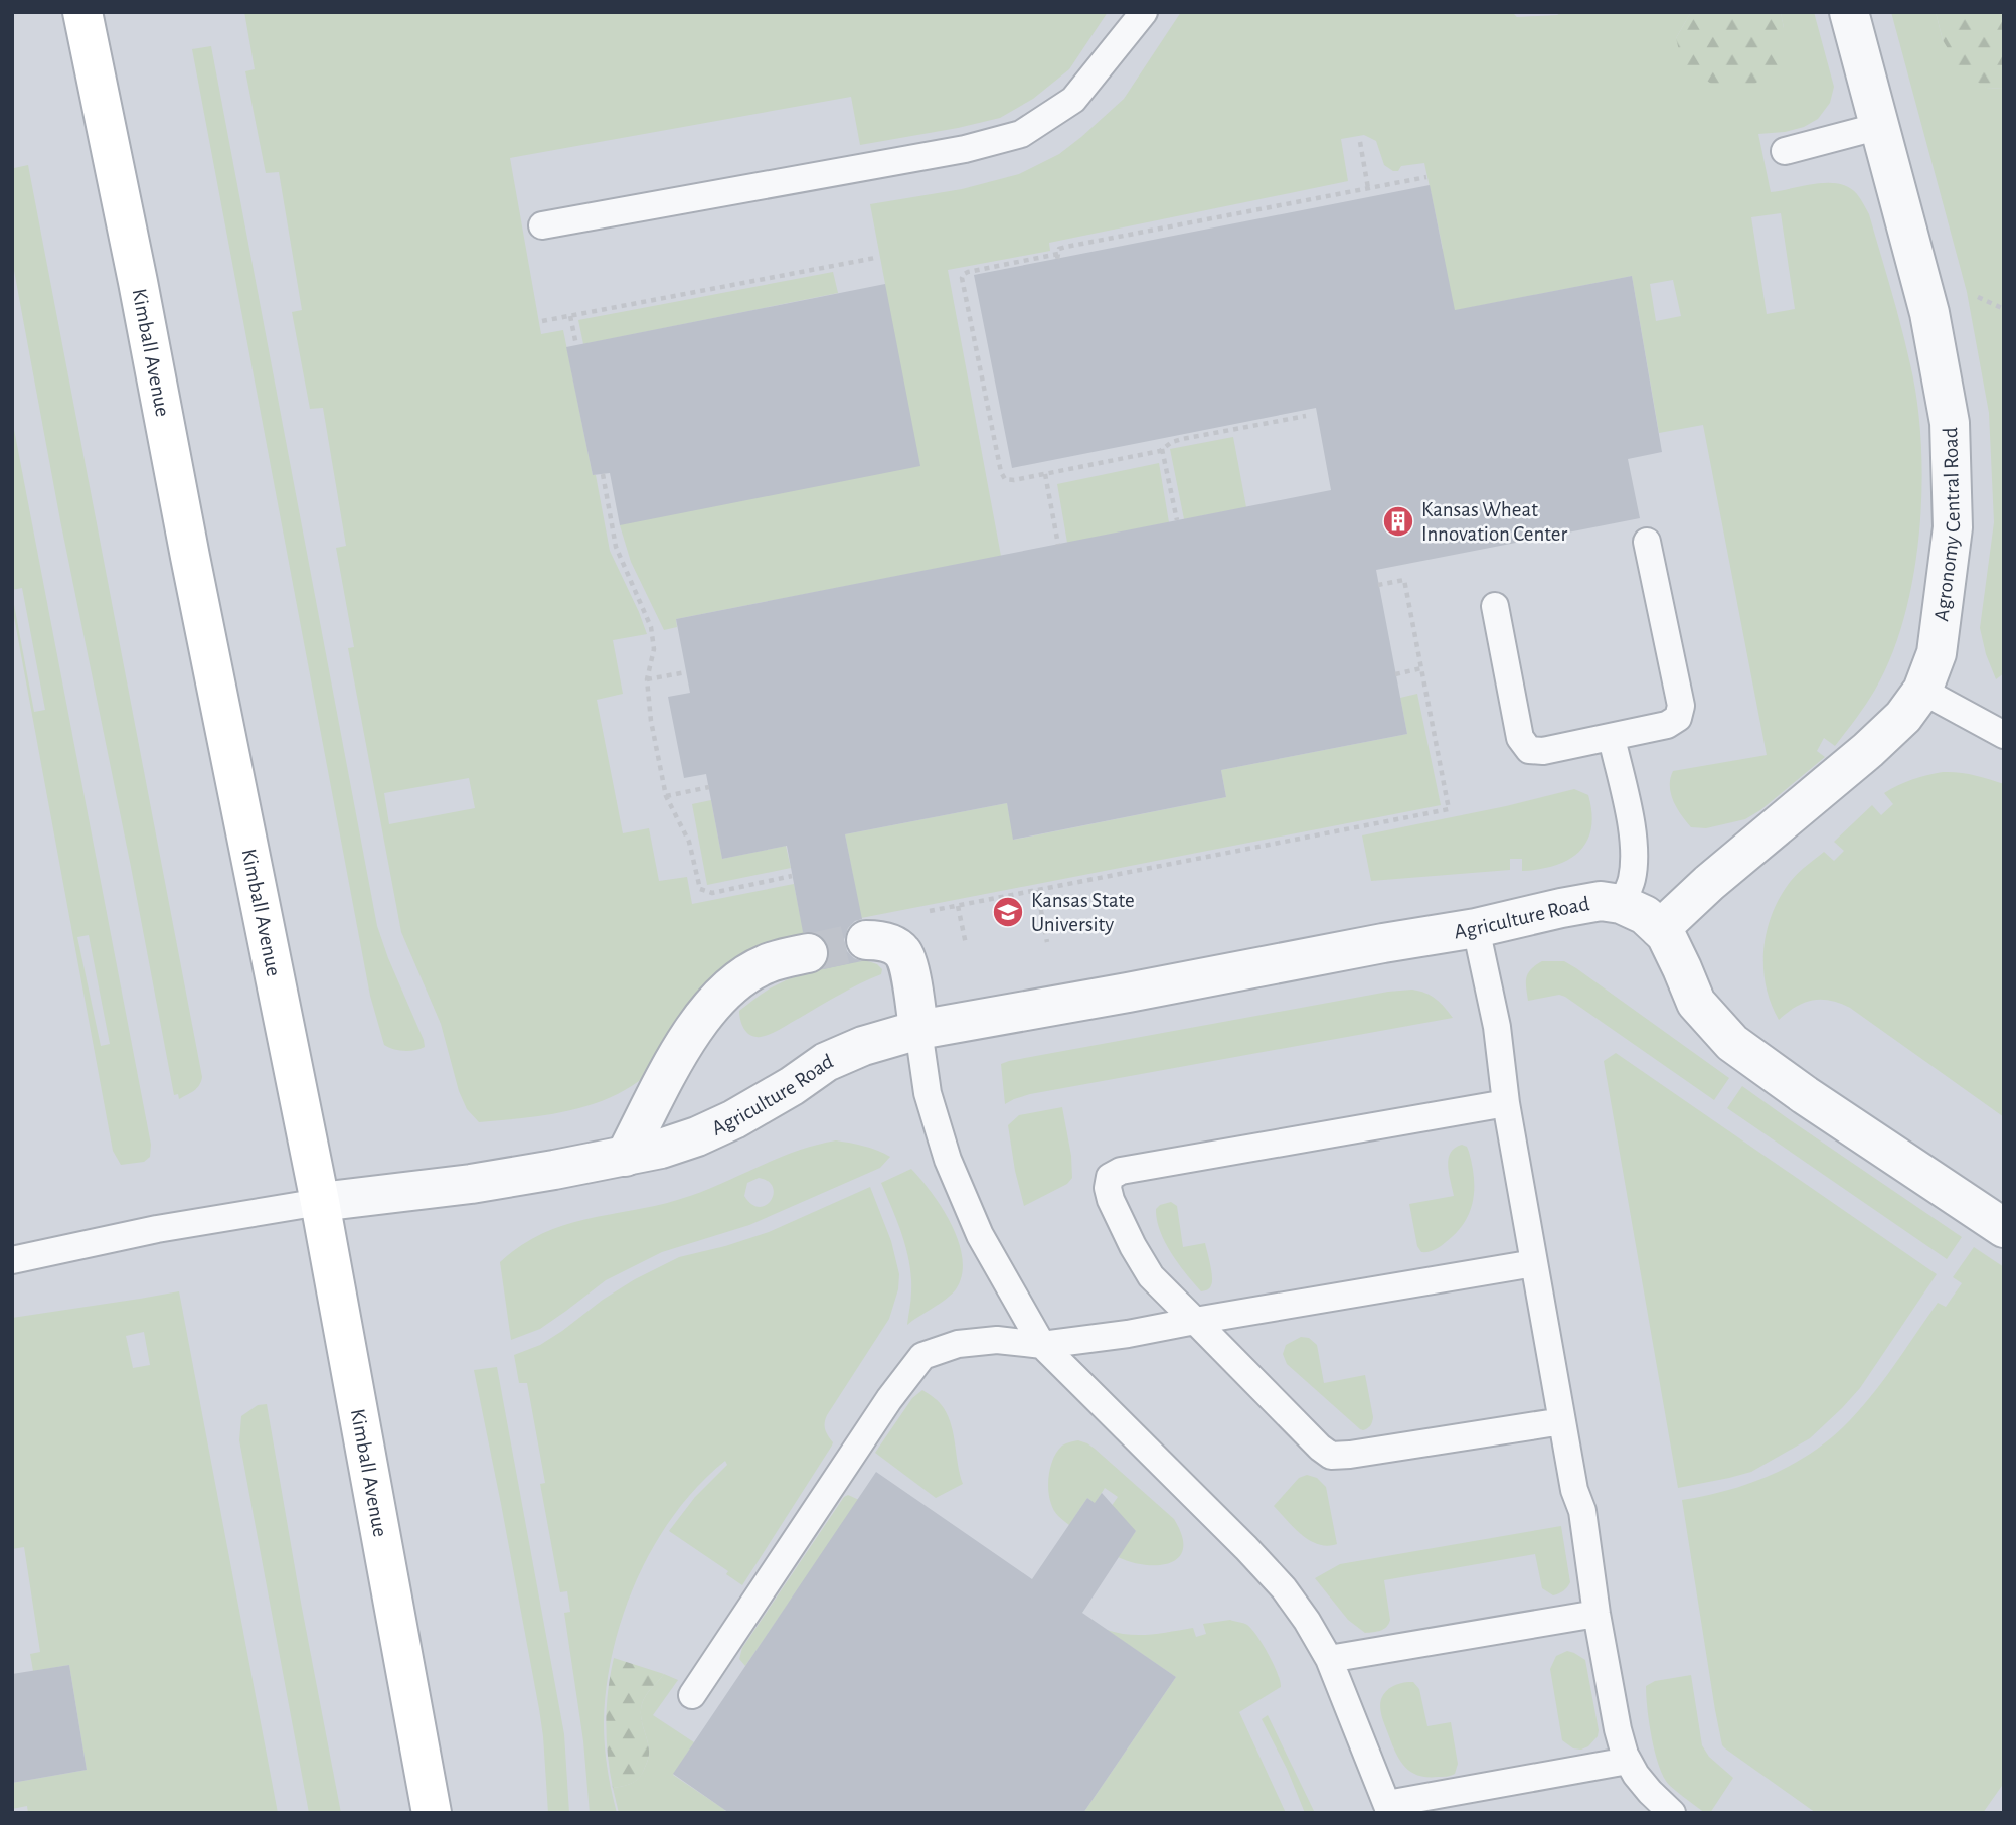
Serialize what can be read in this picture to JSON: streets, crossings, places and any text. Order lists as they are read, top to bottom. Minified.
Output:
{"streets":{"main road":["Kimball Avenue"],"street":["Agronomy Central Road","Agriculture Road"]},"crossings":[["Kimball Avenue","Agriculture Road"],["Agronomy Central Road","Agriculture Road"]],"places":{"building":["Kansas Wheat Innovation Center"],"school or university":["Kansas State University"]}}
